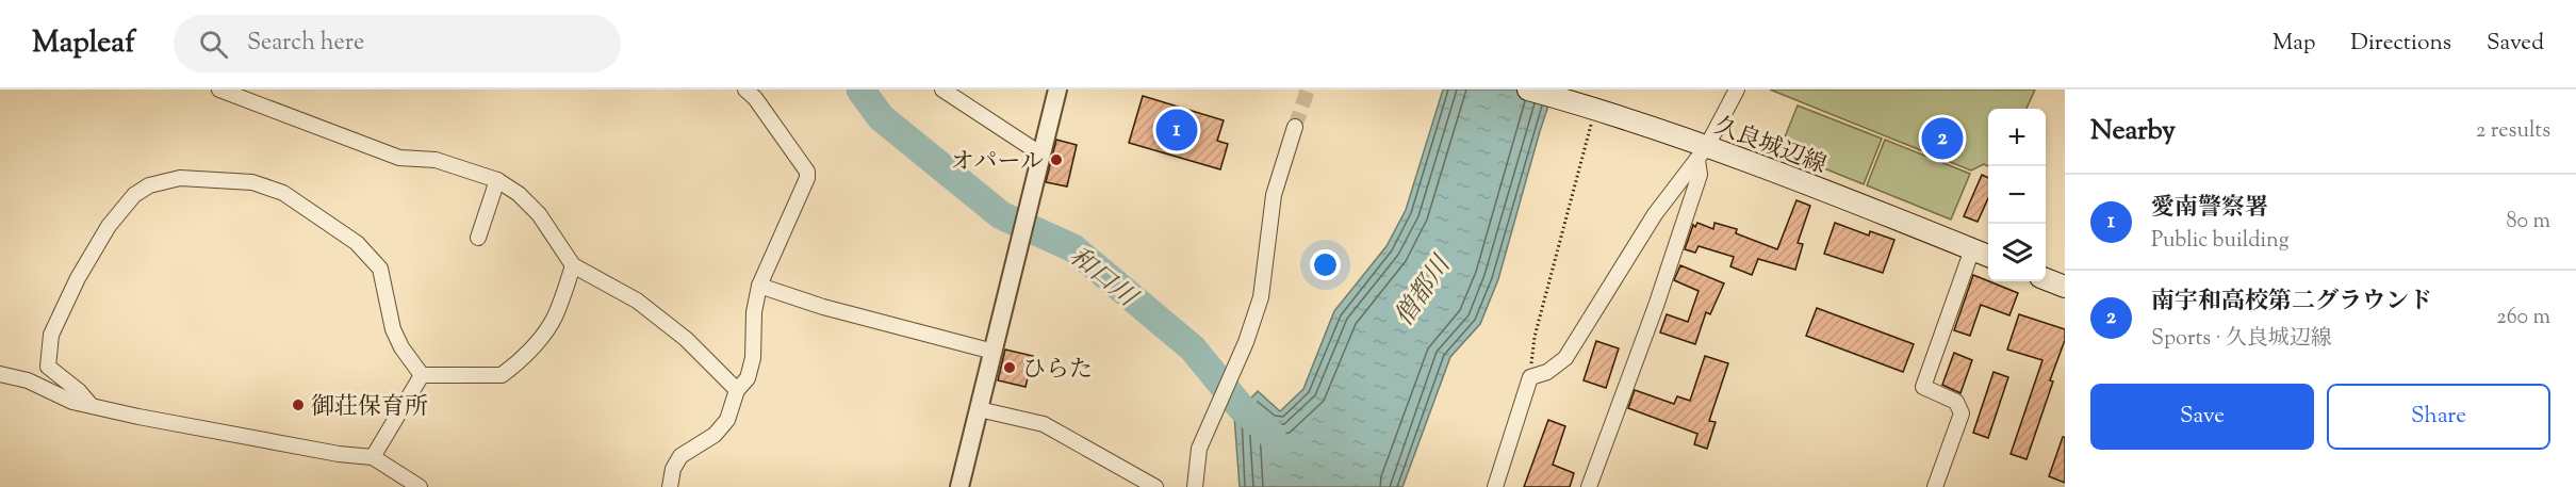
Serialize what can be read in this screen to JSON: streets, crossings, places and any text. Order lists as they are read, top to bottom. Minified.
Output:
{"streets":{"main road":["久良城辺線"]},"water":["和口川","僧都川"],"places":["オパール","ひらた","御荘保育所"],"page":{"header":"Mapleaf","search":"Search here","nav":["Map","Directions","Saved"],"heading":["Nearby","2 results"],"pins":["1","2"],"map_buttons":["+","−"],"list":[{"mark":"1","name":"愛南警察署","note":"Public building","value":"80 m"},{"mark":"2","name":"南宇和高校第二グラウンド","note":"Sports · 久良城辺線","value":"260 m"}],"buttons":["Save","Share"]}}
